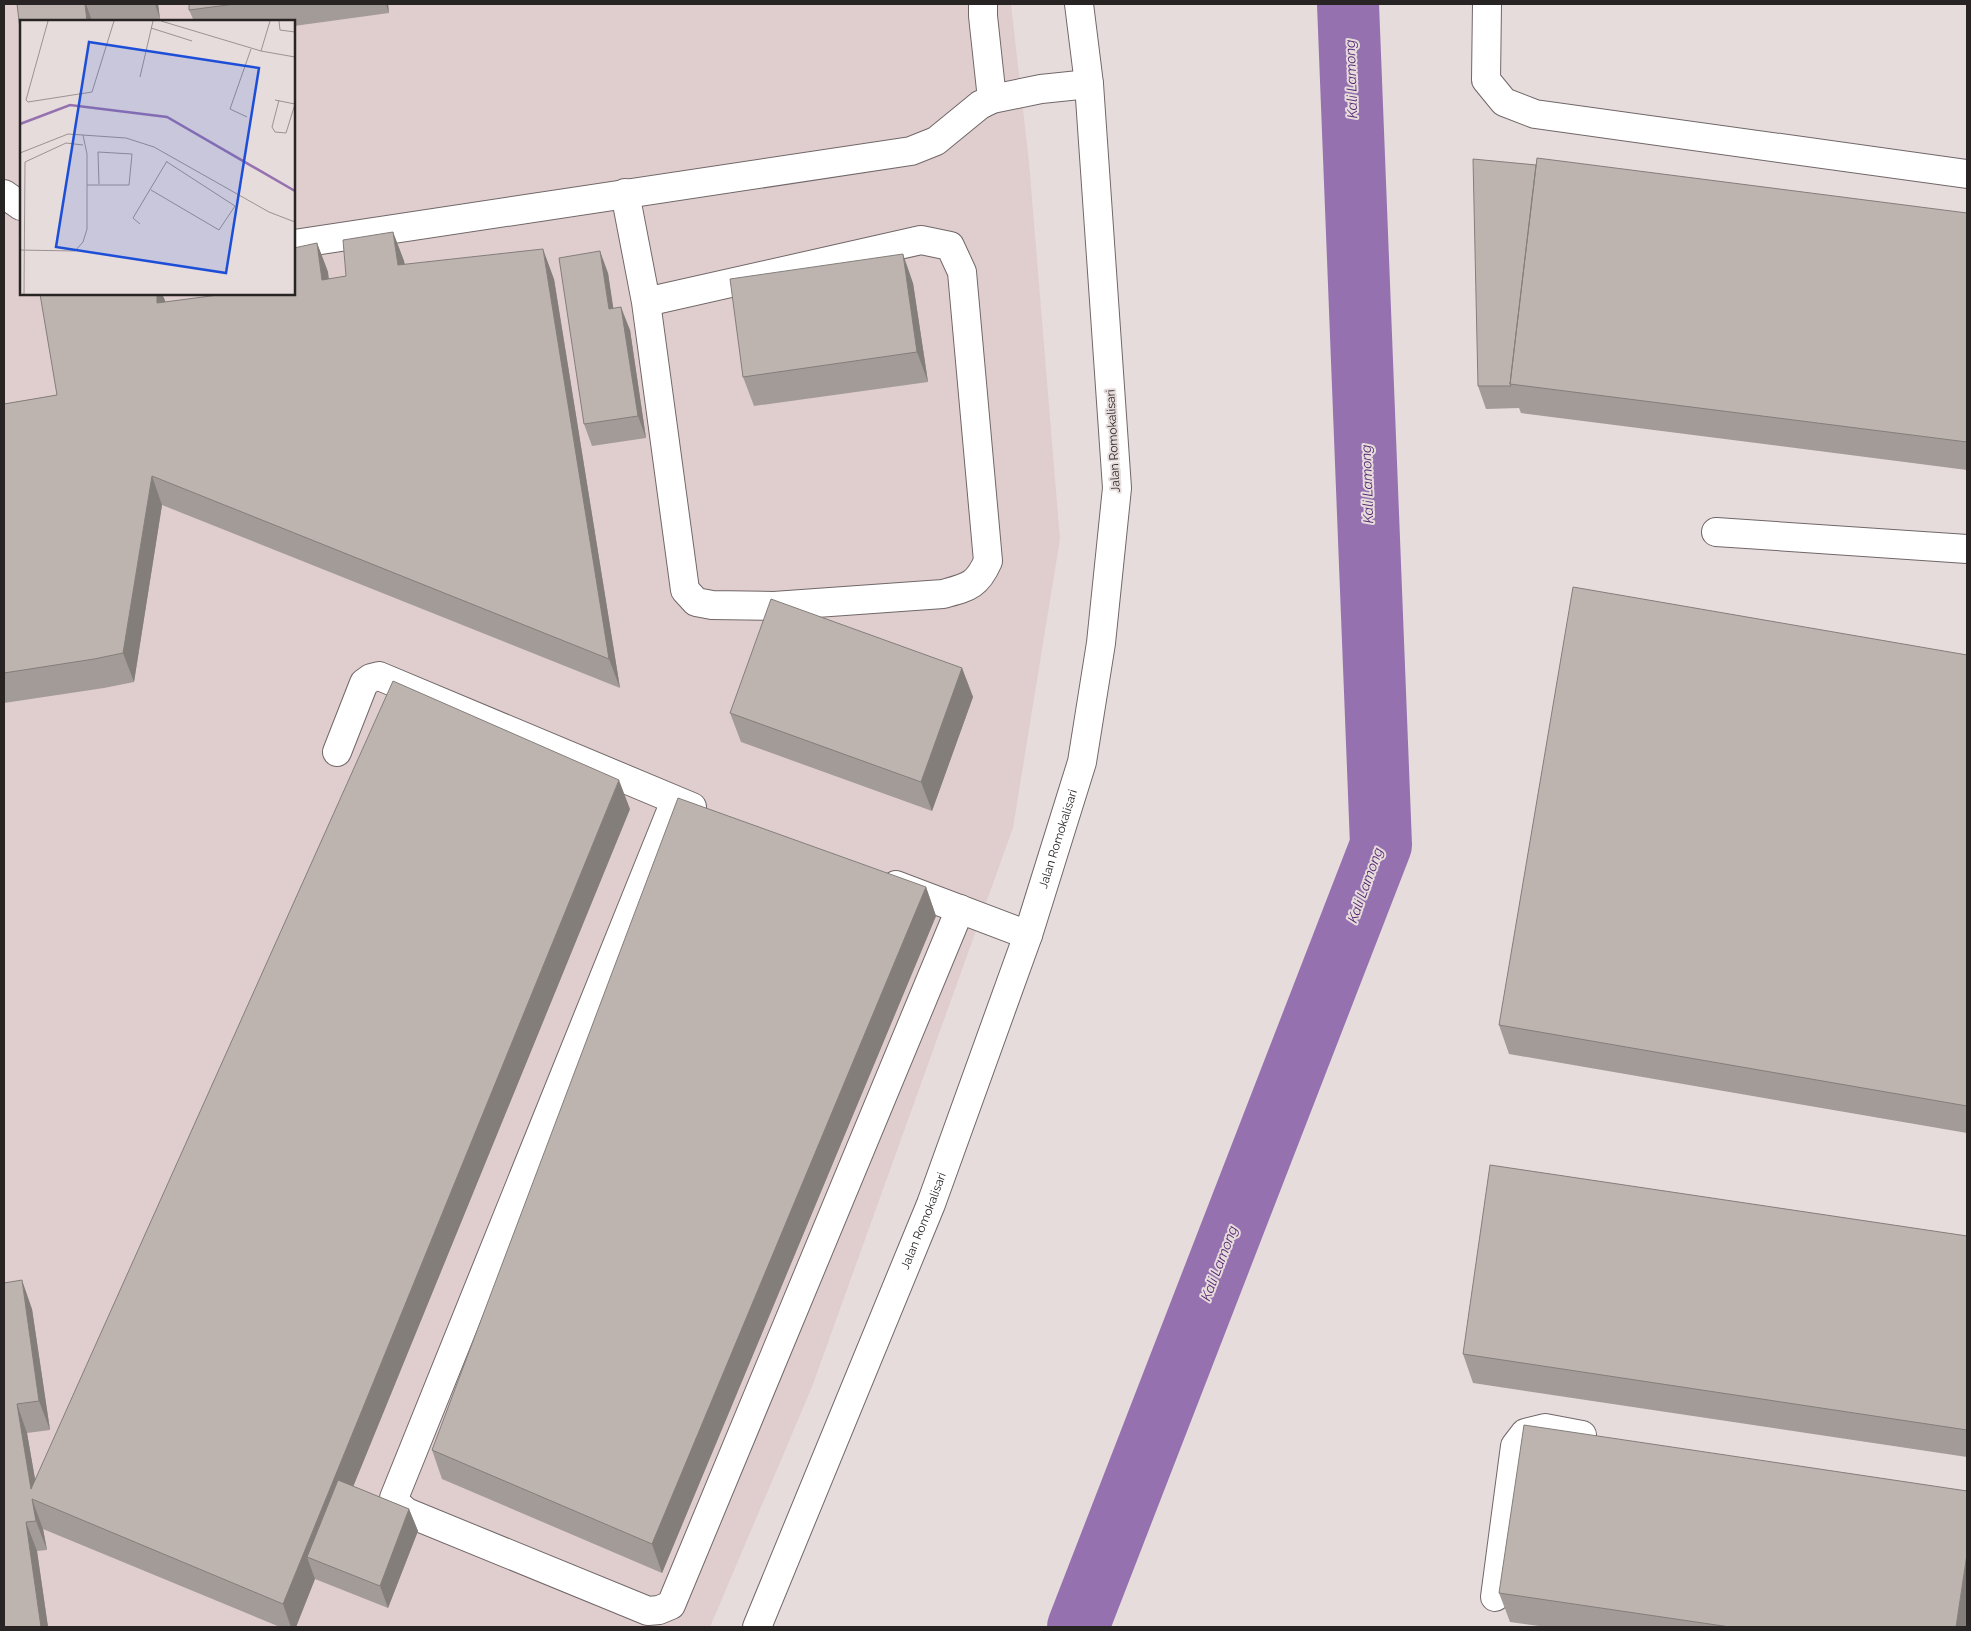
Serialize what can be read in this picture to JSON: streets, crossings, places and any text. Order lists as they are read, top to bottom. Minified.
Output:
{"streets":{"street":["Jalan Romokalisari"]},"water":["Kali Lamong"]}
